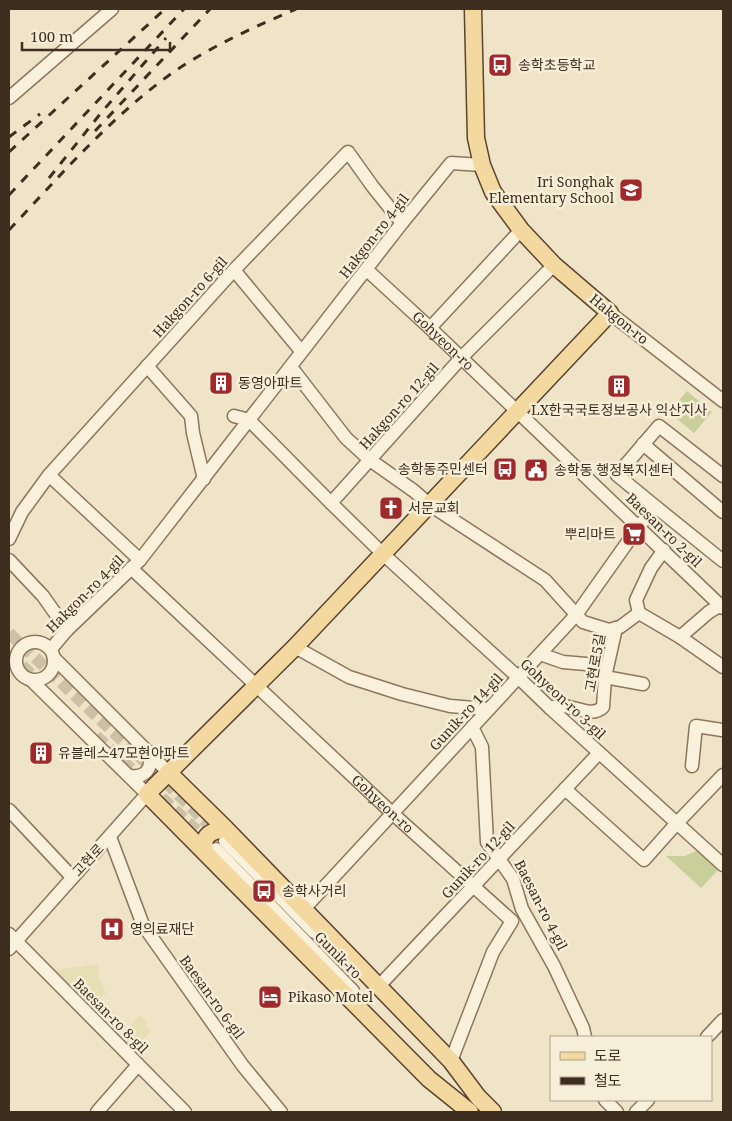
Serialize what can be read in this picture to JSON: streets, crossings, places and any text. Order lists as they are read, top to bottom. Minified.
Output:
{"streets":{"main road":["Hakgon-ro","고현로","Gunik-ro"],"street":["Hakgon-ro 4-gil","Hakgon-ro 6-gil","Gohyeon-ro","Hakgon-ro 12-gil","Baesan-ro 2-gil","고현로5길","Gohyeon-ro 3-gil","Gunik-ro 14-gil","Gunik-ro 12-gil","Baesan-ro 4-gil","Baesan-ro 6-gil","Baesan-ro 8-gil"]},"crossings":[["Hakgon-ro 4-gil","Hakgon-ro 6-gil"],["Hakgon-ro 4-gil","Hakgon-ro"],["Hakgon-ro 4-gil","Gohyeon-ro"],["Hakgon-ro","Hakgon-ro 12-gil"],["Gohyeon-ro","Hakgon-ro 12-gil"],["Gohyeon-ro","Baesan-ro 2-gil"],["Gohyeon-ro","Gunik-ro 14-gil"],["Gohyeon-ro","Gunik-ro 12-gil"],["Baesan-ro 2-gil","Gunik-ro 14-gil"],["고현로5길","Gohyeon-ro 3-gil"],["Gohyeon-ro 3-gil","Gunik-ro 14-gil"],["Gohyeon-ro 3-gil","Gunik-ro 12-gil"],["Gunik-ro 14-gil","Baesan-ro 4-gil"],["고현로","Baesan-ro 6-gil"],["고현로","Baesan-ro 8-gil"],["Gunik-ro 12-gil","Baesan-ro 4-gil"]],"places":{"bus stop":["송학초등학교","송학동주민센터","송학사거리"],"school or university":["Iri Songhak Elementary School"],"building":["동영아파트","LX한국국토정보공사 익산지사","유블레스47모현아파트"],"public building":["송학동 행정복지센터"],"church":["서문교회"],"supermarket":["뿌리마트"],"hospital":["영의료재단"],"hotel":["Pikaso Motel"]},"legend":["도로","철도"],"scale_bar":"100 m"}
